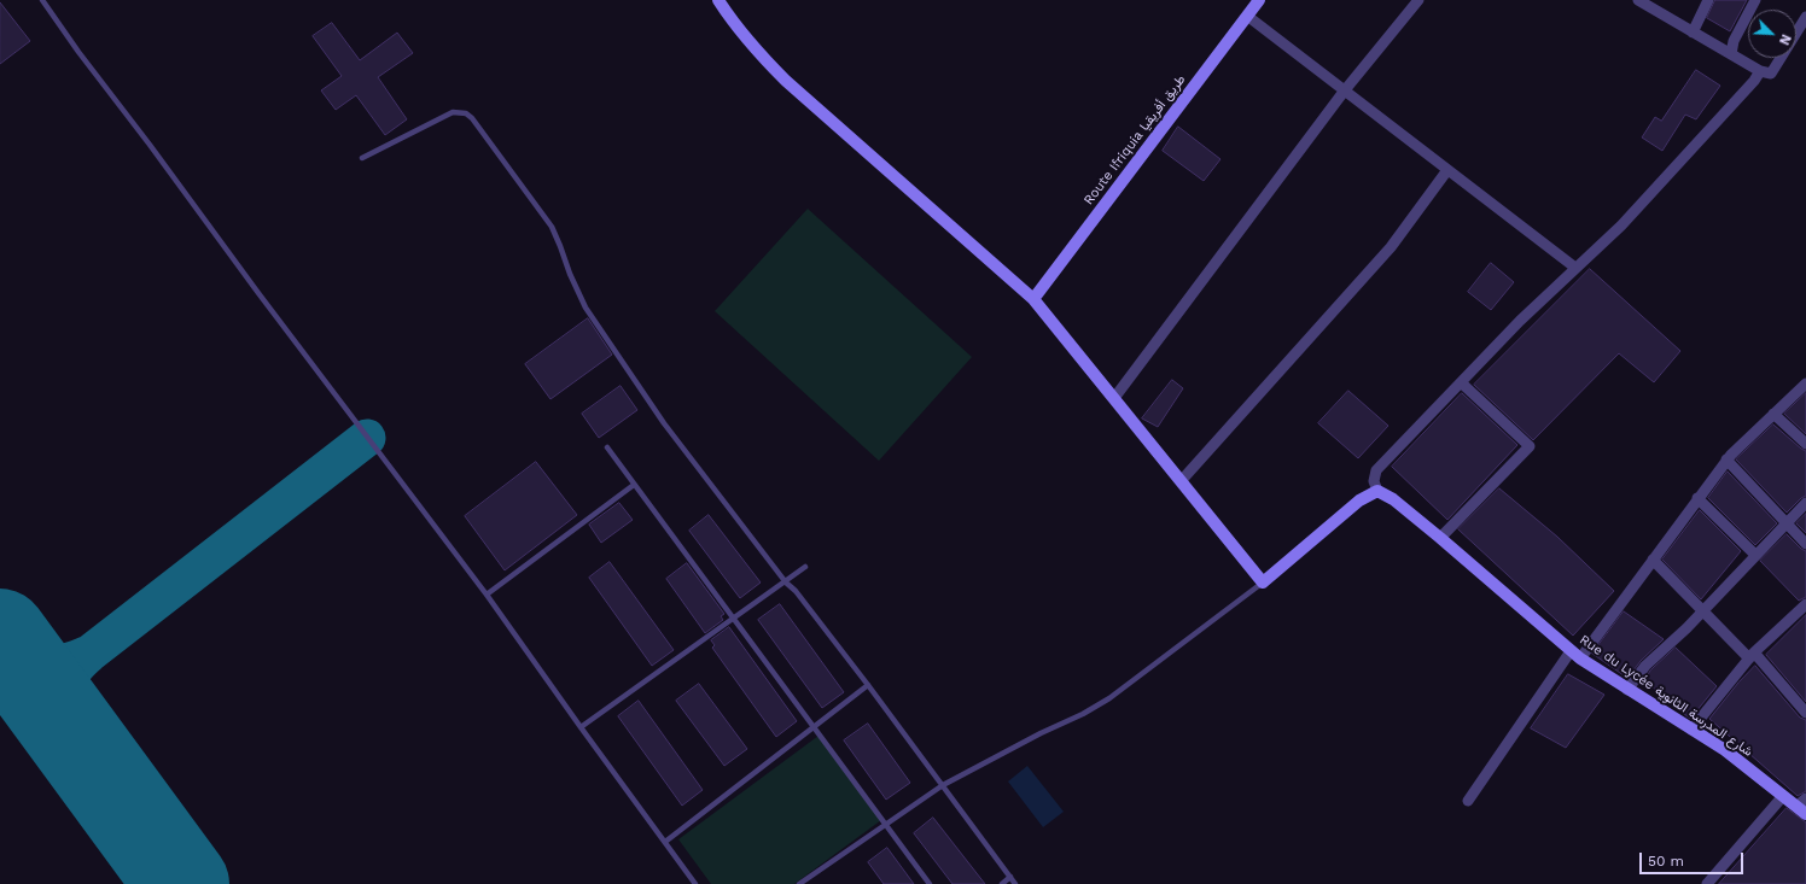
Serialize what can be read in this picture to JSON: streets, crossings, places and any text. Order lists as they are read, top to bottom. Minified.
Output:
{"streets":{"street":["Route Ifriquia طريق أفريقيا","Rue du Lycée شارع المدرسة الثانوية"]},"scale_bar":"50 m","north":"bottom right"}
